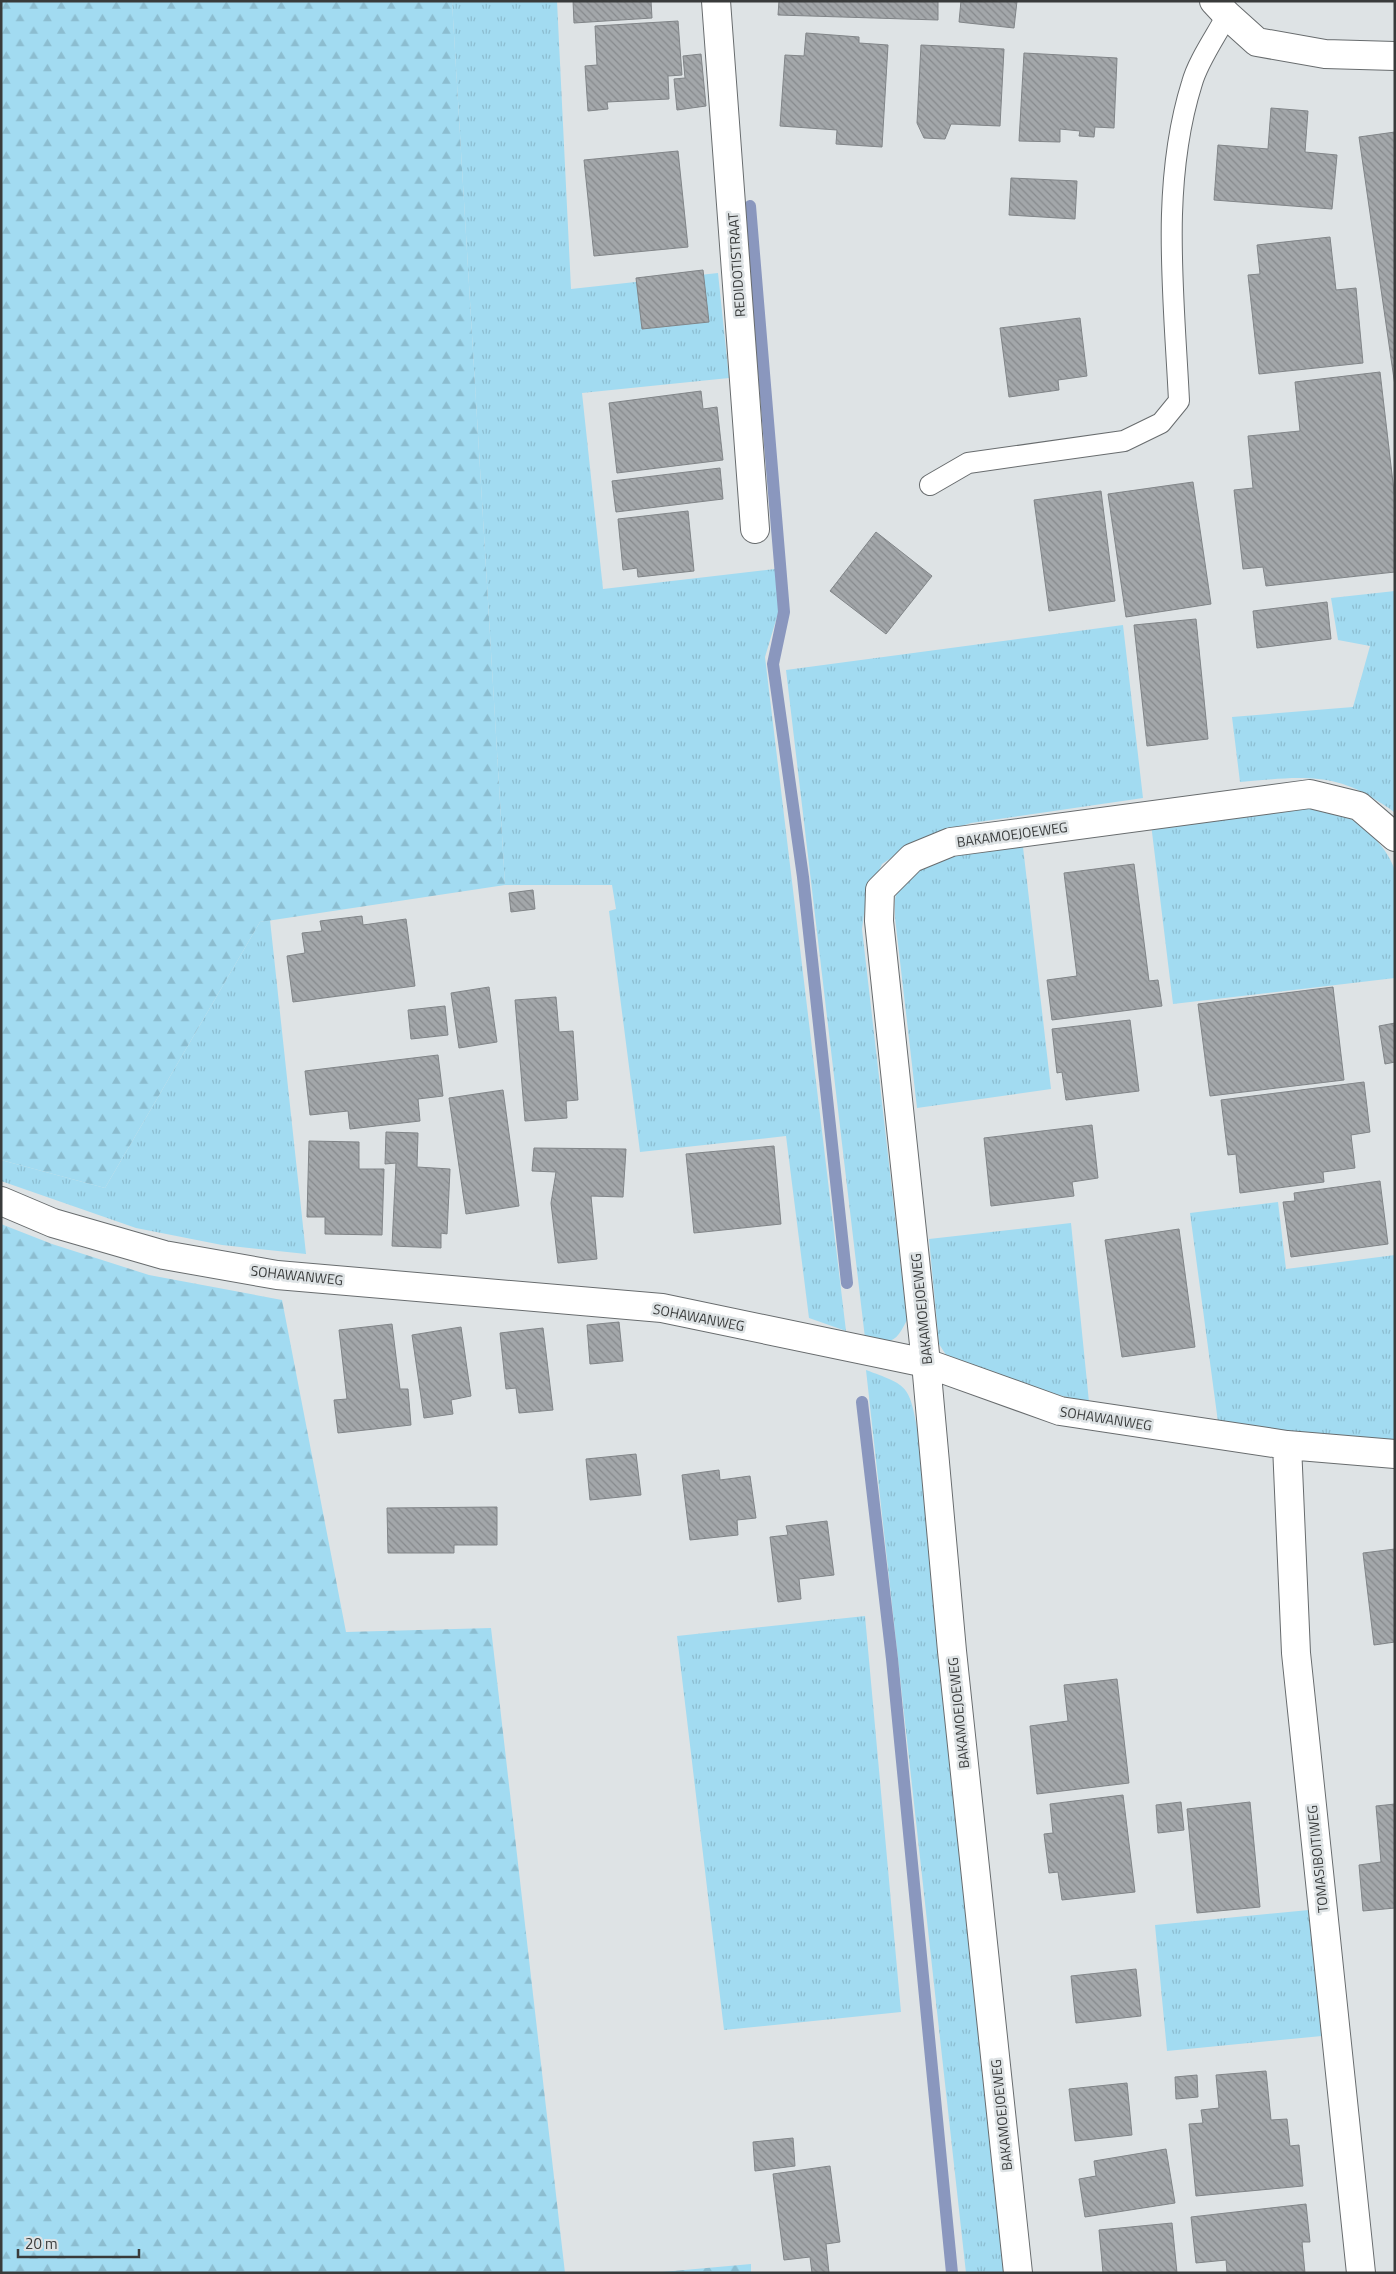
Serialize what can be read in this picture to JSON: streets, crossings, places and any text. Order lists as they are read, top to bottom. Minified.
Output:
{"streets":{"street":["REDIDOTISTRAAT","BAKAMOEJOEWEG","SOHAWANWEG","TOMASIBOITIWEG"]},"crossings":[["BAKAMOEJOEWEG","SOHAWANWEG"],["SOHAWANWEG","TOMASIBOITIWEG"]],"scale_bar":"20 m"}
